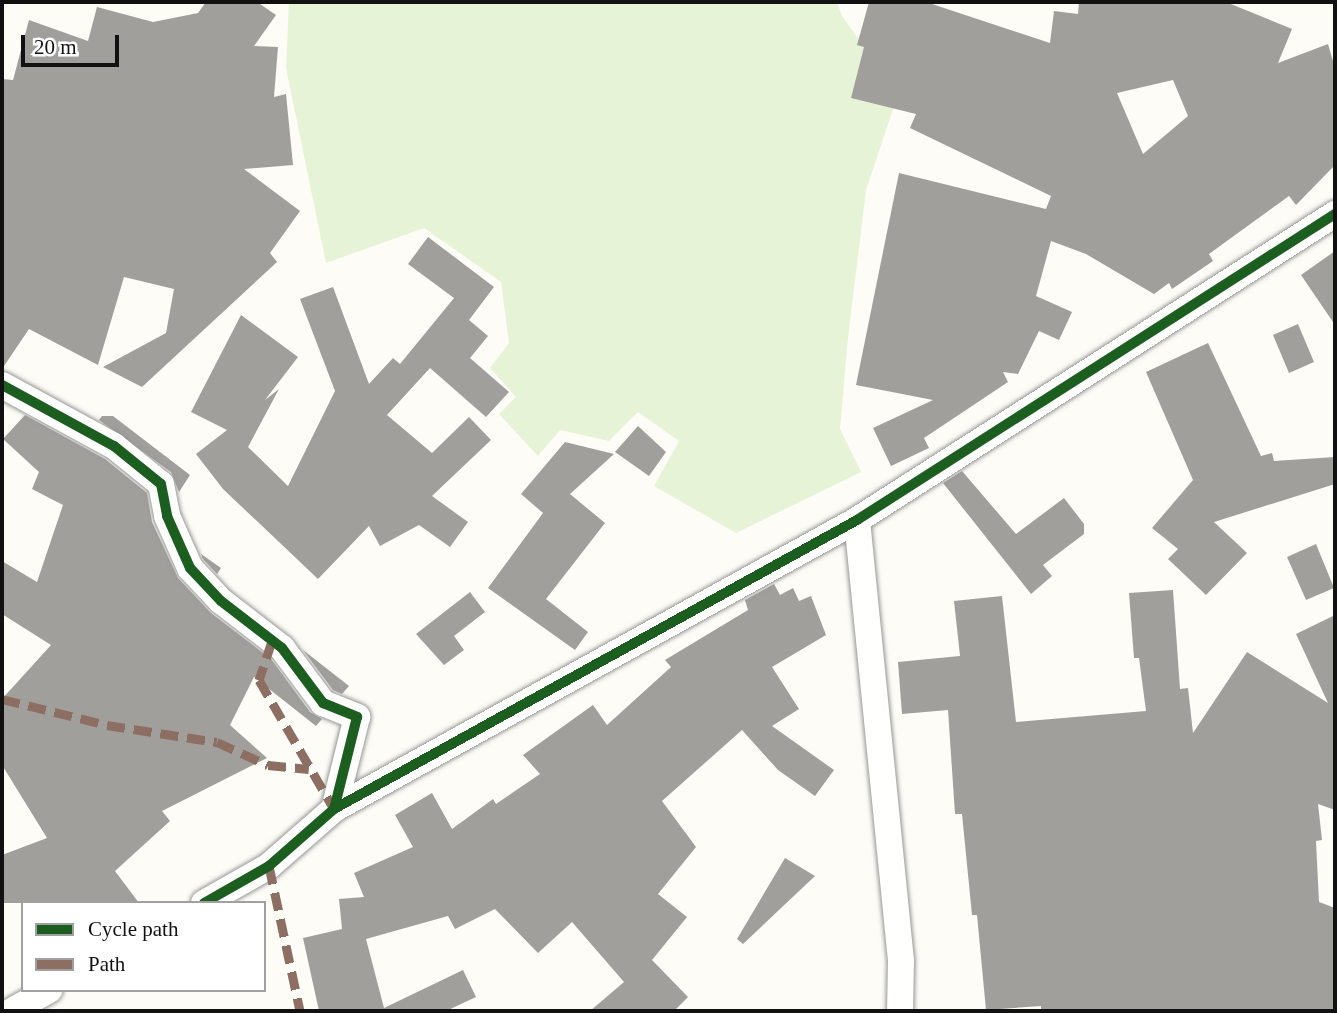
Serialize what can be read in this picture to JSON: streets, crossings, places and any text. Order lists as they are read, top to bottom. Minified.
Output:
{"legend":["Cycle path","Path"],"scale_bar":"20 m"}
